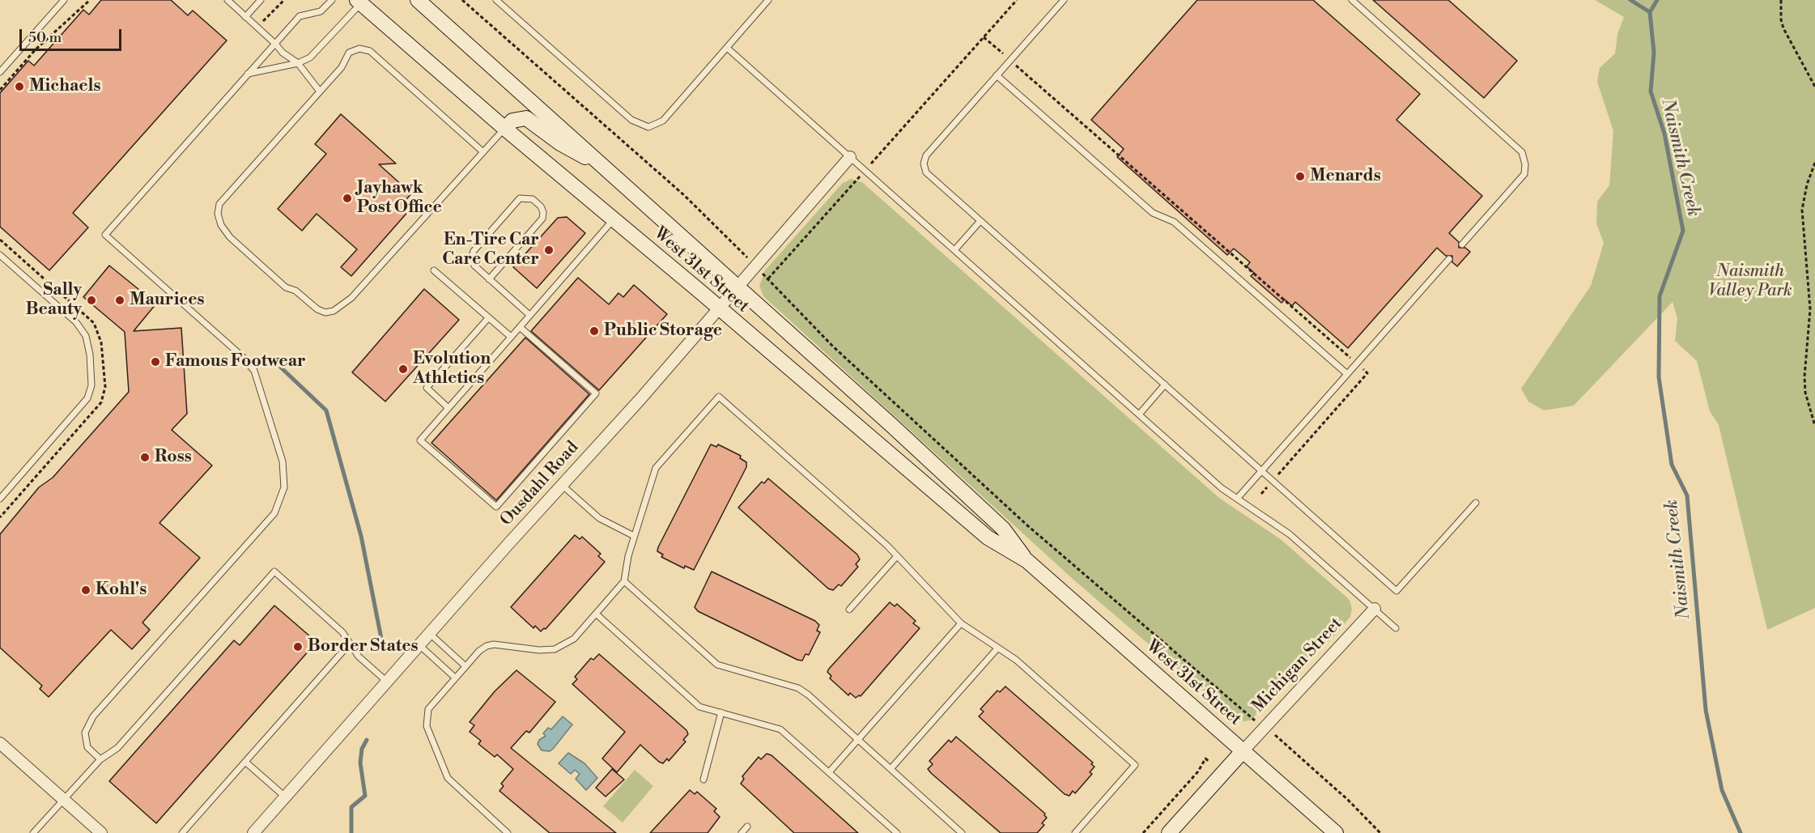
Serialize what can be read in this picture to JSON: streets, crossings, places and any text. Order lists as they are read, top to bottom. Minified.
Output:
{"streets":{"main road":["West 31st Street","Michigan Street"],"street":["Ousdahl Road"]},"crossings":[["West 31st Street","Ousdahl Road"],["West 31st Street","Michigan Street"]],"water":["Naismith Creek"],"parks":["Naismith Valley Park"],"places":["Michaels","Menards","Jayhawk Post Office","En-Tire Car Care Center","Sally Beauty","Maurices","Public Storage","Famous Footwear","Evolution Athletics","Ross","Kohl's","Border States"],"scale_bar":"50 m"}
